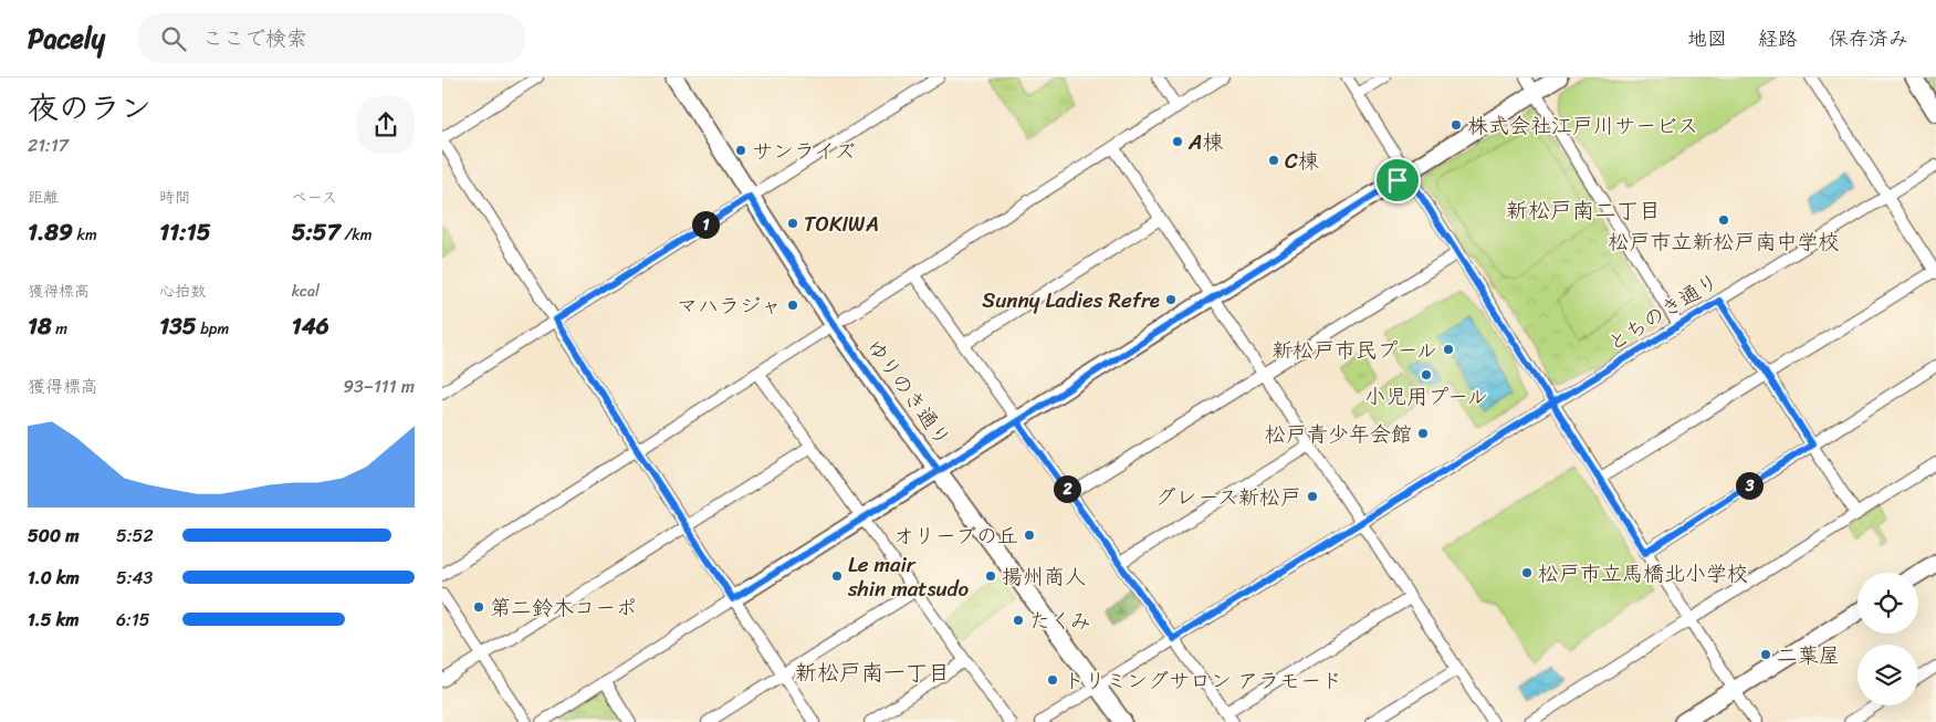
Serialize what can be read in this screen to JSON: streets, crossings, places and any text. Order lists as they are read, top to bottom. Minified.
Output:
{"streets":{"street":["とちのき通り","ゆりのき通り"]},"crossings":[["とちのき通り","ゆりのき通り"]],"districts":["新松戸南二丁目","新松戸南一丁目"],"places":["株式会社江戸川サービス","A棟","サンライズ","C棟","松戸市立新松戸南中学校","TOKIWA","Sunny Ladies Refre","マハラジャ","新松戸市民プール","小児用プール","松戸青少年会館","グレース新松戸","オリーブの丘","松戸市立馬橋北小学校","Le mair shin matsudo","揚州商人","第二鈴木コーポ","たくみ","二葉屋","トリミングサロン アラモード"],"page":{"header":"Pacely","search":"ここで検索","nav":["地図","経路","保存済み"],"heading":["夜のラン","21:17"],"stats":[["距離","1.89 km"],["時間","11:15"],["ペース","5:57 /km"],["獲得標高","18 m"],["心拍数","135 bpm"],["kcal","146"]],"pins":["1","3","2"],"chart":["獲得標高","93–111 m"],"list":[{"name":"500 m","note":"5:52"},{"name":"1.0 km","note":"5:43"},{"name":"1.5 km","note":"6:15"}]}}
